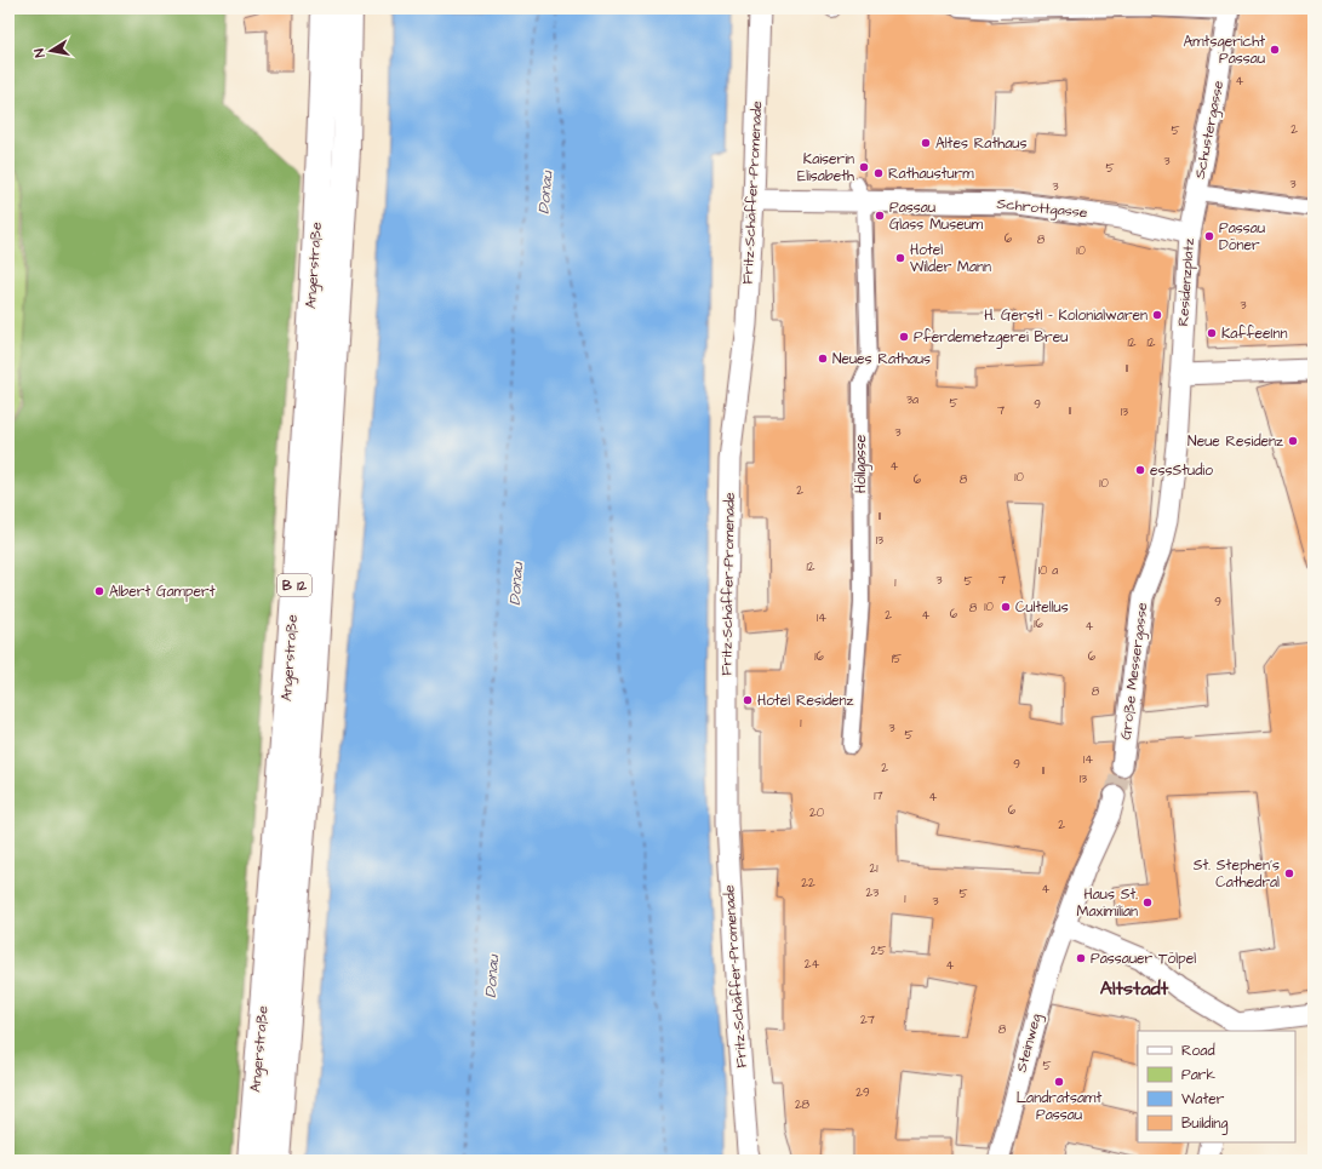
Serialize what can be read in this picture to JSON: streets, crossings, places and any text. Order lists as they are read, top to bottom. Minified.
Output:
{"streets":{"main road":["Angerstraße","B 12"],"street":["Schustergasse","Fritz-Schäffer-Promenade","Schrottgasse","Residenzplatz","Höllgasse","Große Messergasse","Steinweg"]},"crossings":[["Schustergasse","Residenzplatz"],["Fritz-Schäffer-Promenade","Schrottgasse"],["Schrottgasse","Residenzplatz"],["Schrottgasse","Höllgasse"],["Residenzplatz","Große Messergasse"]],"districts":["Altstadt"],"water":["Donau"],"places":["Amtsgericht Passau","Altes Rathaus","Kaiserin Elisabeth","Rathausturm","Passau Glass Museum","Passau Döner","Hotel Wilder Mann","H. Gerstl - Kolonialwaren","KaffeeInn","Pferdemetzgerei Breu","Neues Rathaus","Neue Residenz","essStudio","Albert Gampert","Cultellus","Hotel Residenz","St. Stephen's Cathedral","Haus St. Maximilian","Passauer Tölpel","Landratsamt Passau"],"house_numbers":["4","2","5","3","5","3","3","6","8","10","3","12","12","11","3a","5","9","7","11","13","3","4","10","6","8","10","2","11","13","12","10 a","3","7","5","1","9","10","8","6","2","4","14","16","4","16","6","15","8","1","3","5","14","9","2","11","13","17","4","6","20","2","21","22","4","23","5","1","3","25","24","4","27","8","5","29","28"],"legend":["Road","Park","Water","Building"],"north":"left"}
